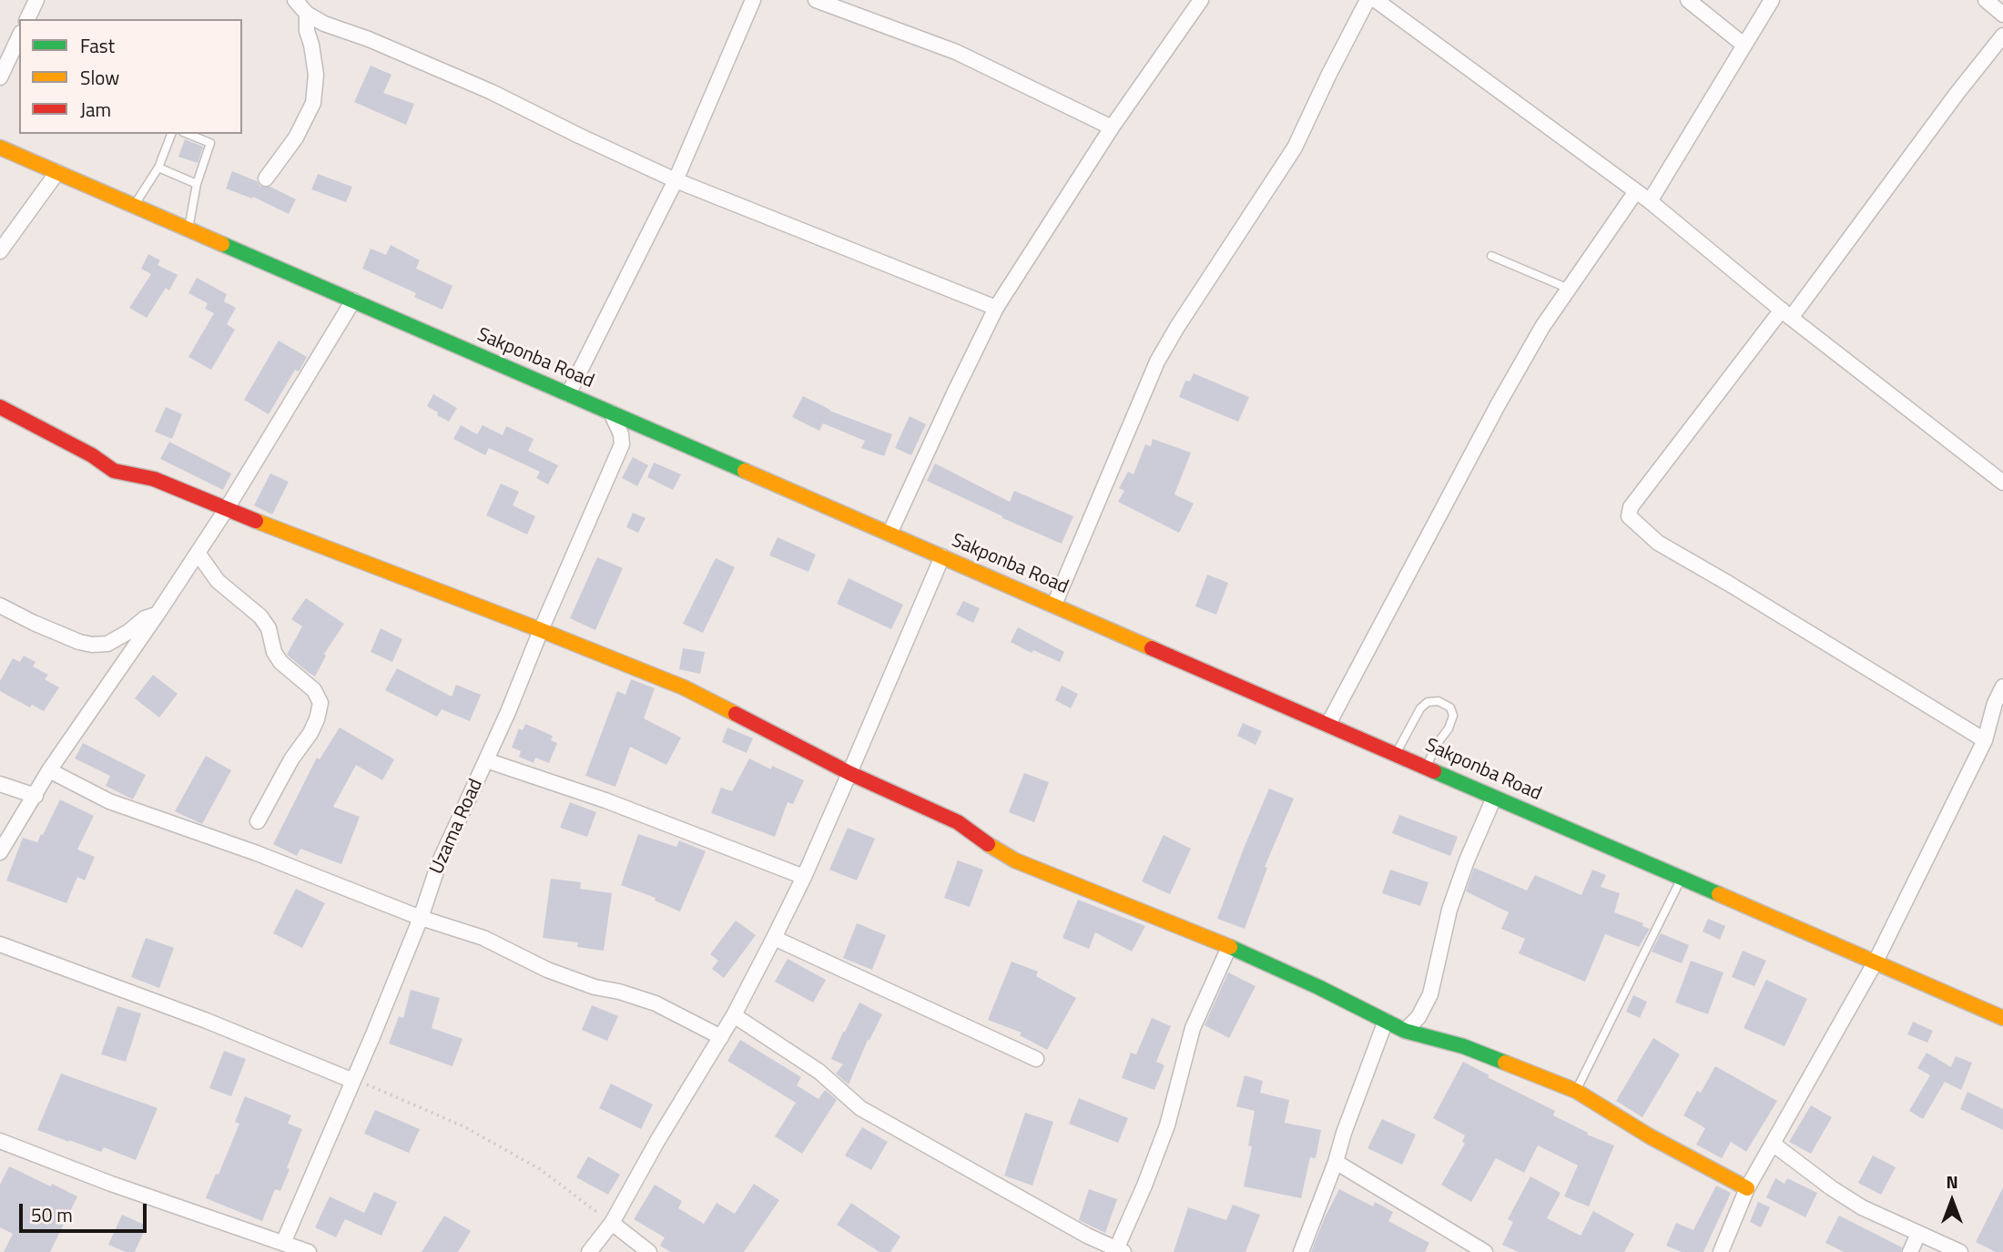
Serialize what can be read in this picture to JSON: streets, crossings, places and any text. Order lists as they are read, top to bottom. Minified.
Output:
{"streets":{"main road":["Sakponba Road"],"street":["Uzama Road"]},"crossings":[["Sakponba Road","Uzama Road"]],"legend":["Fast","Slow","Jam"],"scale_bar":"50 m","north":"top"}
